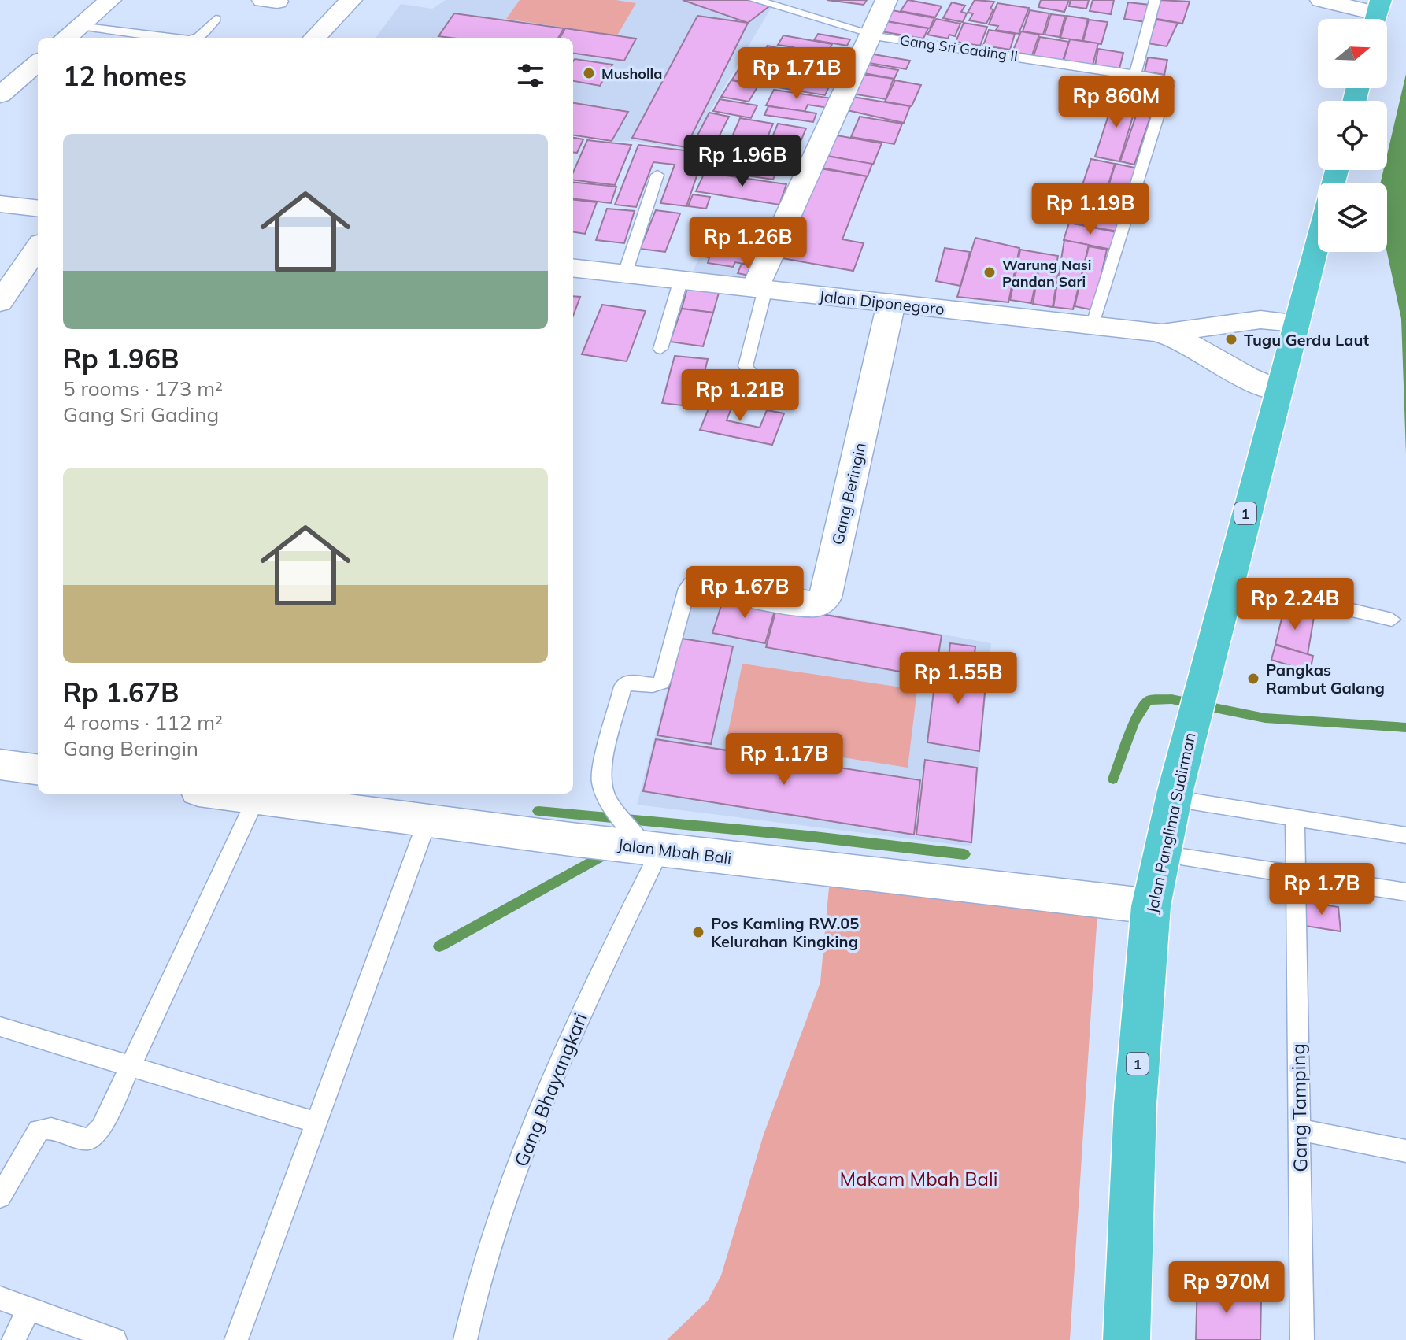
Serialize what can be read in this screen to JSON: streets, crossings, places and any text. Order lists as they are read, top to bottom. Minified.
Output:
{"streets":{"highway":["1","Jalan Panglima Sudirman"],"street":["Jalan Diponegoro","Gang Beringin","Jalan Mbah Bali"],"lane":["Gang Sri Gading II","Gang Bhayangkari","Gang Tamping"]},"crossings":[["Gang Sri Gading II","Jalan Diponegoro"],["Jalan Diponegoro","Gang Beringin"],["Jalan Diponegoro","1"],["Jalan Diponegoro","Jalan Panglima Sudirman"],["1","Jalan Panglima Sudirman"],["Jalan Panglima Sudirman","Jalan Mbah Bali"],["Jalan Mbah Bali","Gang Bhayangkari"]],"parks":["Makam Mbah Bali"],"places":["Musholla","Warung Nasi Pandan Sari","Tugu Gerdu Laut","Pangkas Rambut Galang","Pos Kamling RW.05 Kelurahan Kingking"],"north":"right","page":{"heading":"12 homes","price":["Rp 1.71B","Rp 860M","Rp 1.96B","Rp 1.19B","Rp 1.26B","Rp 1.21B","Rp 1.67B","Rp 2.24B","Rp 1.55B","Rp 1.17B","Rp 1.7B","Rp 970M"],"list":[{"name":"Rp 1.96B","note":"5 rooms · 173 m² · Gang Sri Gading"},{"name":"Rp 1.67B","note":"4 rooms · 112 m² · Gang Beringin"}]}}
